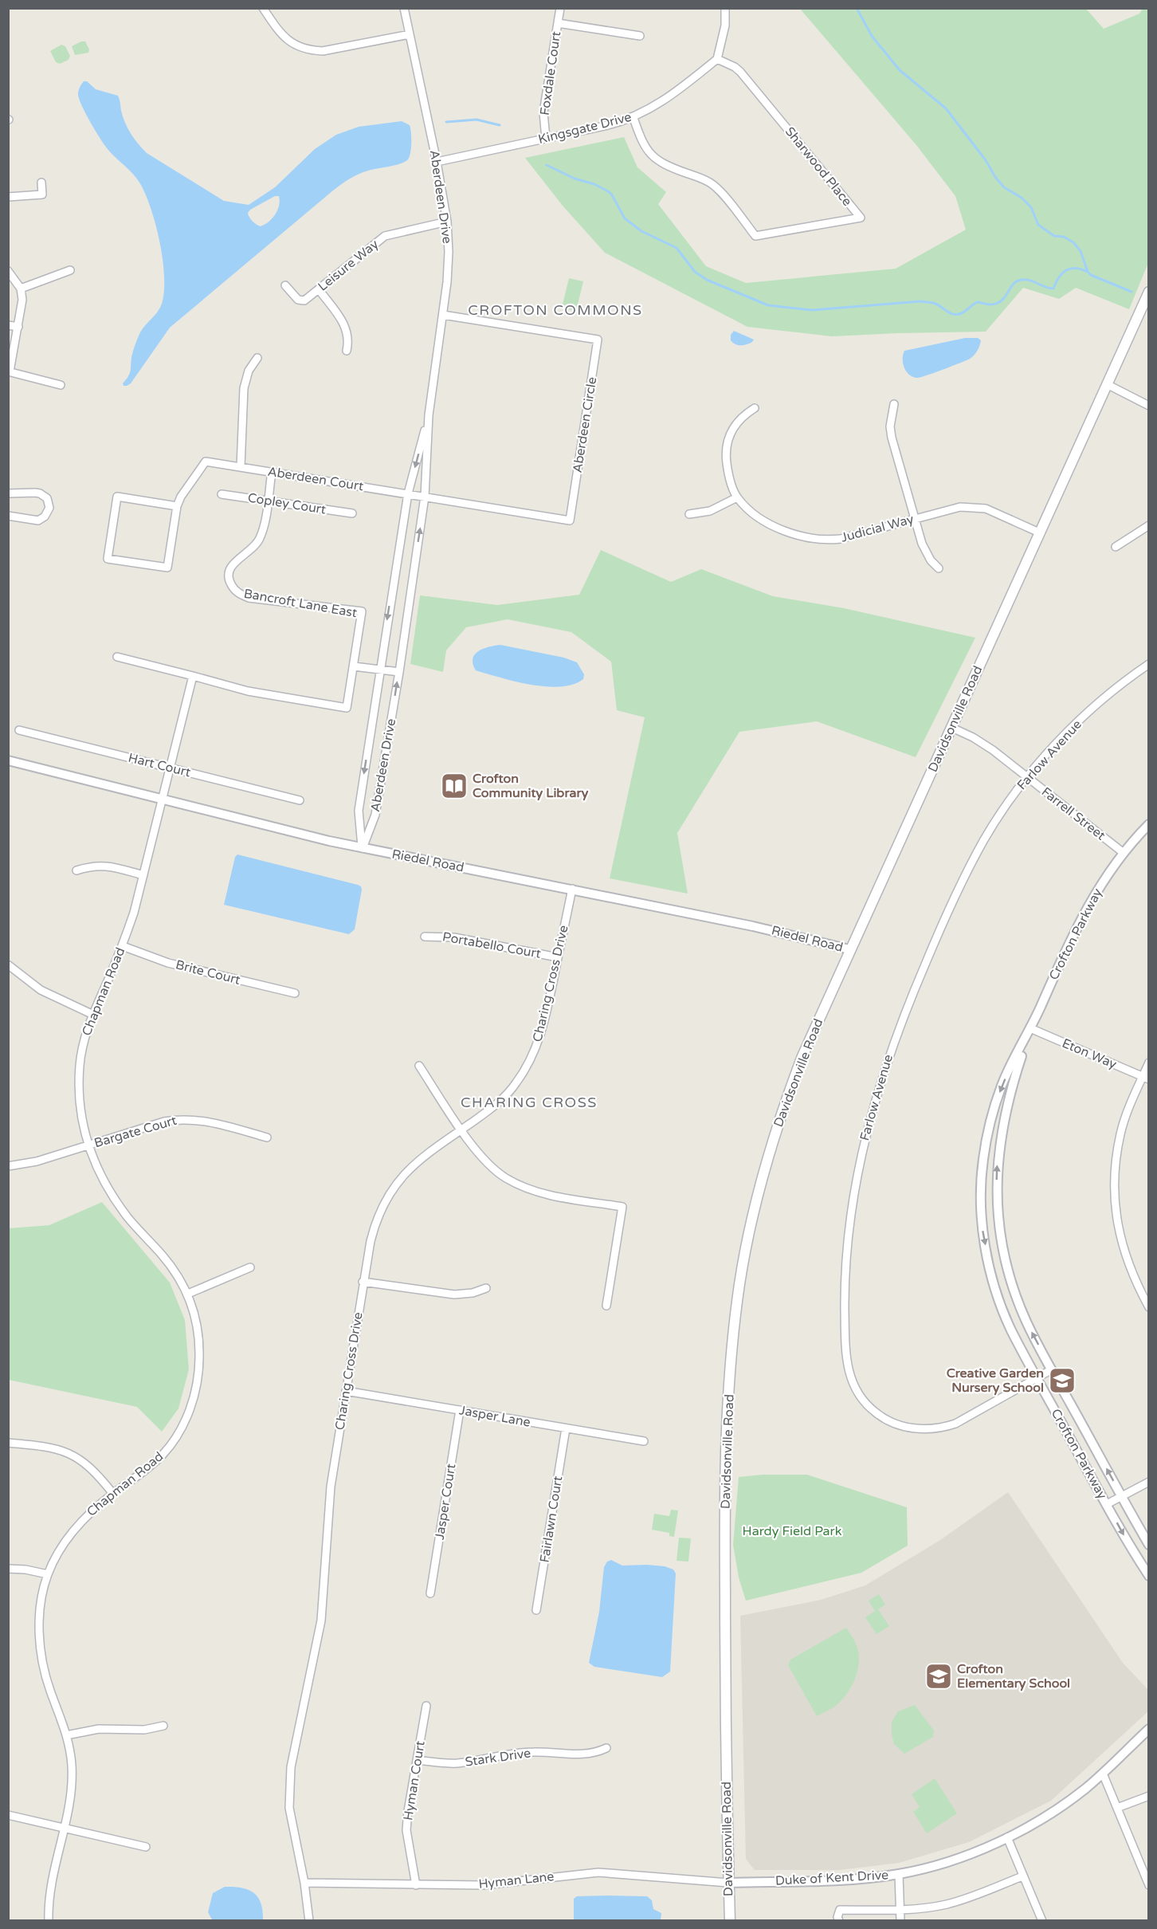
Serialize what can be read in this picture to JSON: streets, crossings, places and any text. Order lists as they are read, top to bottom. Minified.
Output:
{"streets":{"main road":["Davidsonville Road"],"street":["Foxdale Court","Kingsgate Drive","Sharwood Place","Aberdeen Drive","Leisure Way","Aberdeen Circle","Aberdeen Court","Copley Court","Judicial Way","Bancroft Lane East","Farlow Avenue","Hart Court","Farrell Street","Riedel Road","Crofton Parkway","Portabello Court","Brite Court","Charing Cross Drive","Chapman Road","Eton Way","Bargate Court","Jasper Lane","Jasper Court","Fairlawn Court","Stark Drive","Hyman Court","Duke of Kent Drive","Hyman Lane"]},"crossings":[["Foxdale Court","Kingsgate Drive"],["Kingsgate Drive","Sharwood Place"],["Kingsgate Drive","Aberdeen Drive"],["Aberdeen Drive","Leisure Way"],["Aberdeen Drive","Aberdeen Circle"],["Aberdeen Drive","Aberdeen Court"],["Aberdeen Drive","Riedel Road"],["Aberdeen Circle","Aberdeen Court"],["Aberdeen Court","Bancroft Lane East"],["Copley Court","Bancroft Lane East"],["Judicial Way","Davidsonville Road"],["Davidsonville Road","Farrell Street"],["Davidsonville Road","Riedel Road"],["Davidsonville Road","Duke of Kent Drive"],["Davidsonville Road","Hyman Lane"],["Farlow Avenue","Farrell Street"],["Farlow Avenue","Crofton Parkway"],["Hart Court","Chapman Road"],["Farrell Street","Crofton Parkway"],["Riedel Road","Charing Cross Drive"],["Riedel Road","Chapman Road"],["Crofton Parkway","Eton Way"],["Portabello Court","Charing Cross Drive"],["Brite Court","Chapman Road"],["Charing Cross Drive","Jasper Lane"],["Charing Cross Drive","Hyman Lane"],["Chapman Road","Bargate Court"],["Jasper Lane","Jasper Court"],["Jasper Lane","Fairlawn Court"],["Stark Drive","Hyman Court"],["Hyman Court","Hyman Lane"],["Duke of Kent Drive","Hyman Lane"]],"districts":["CROFTON COMMONS","CHARING CROSS"],"parks":["Hardy Field Park"],"places":{"library":["Crofton Community Library"],"school or university":["Creative Garden Nursery School","Crofton Elementary School"]}}
